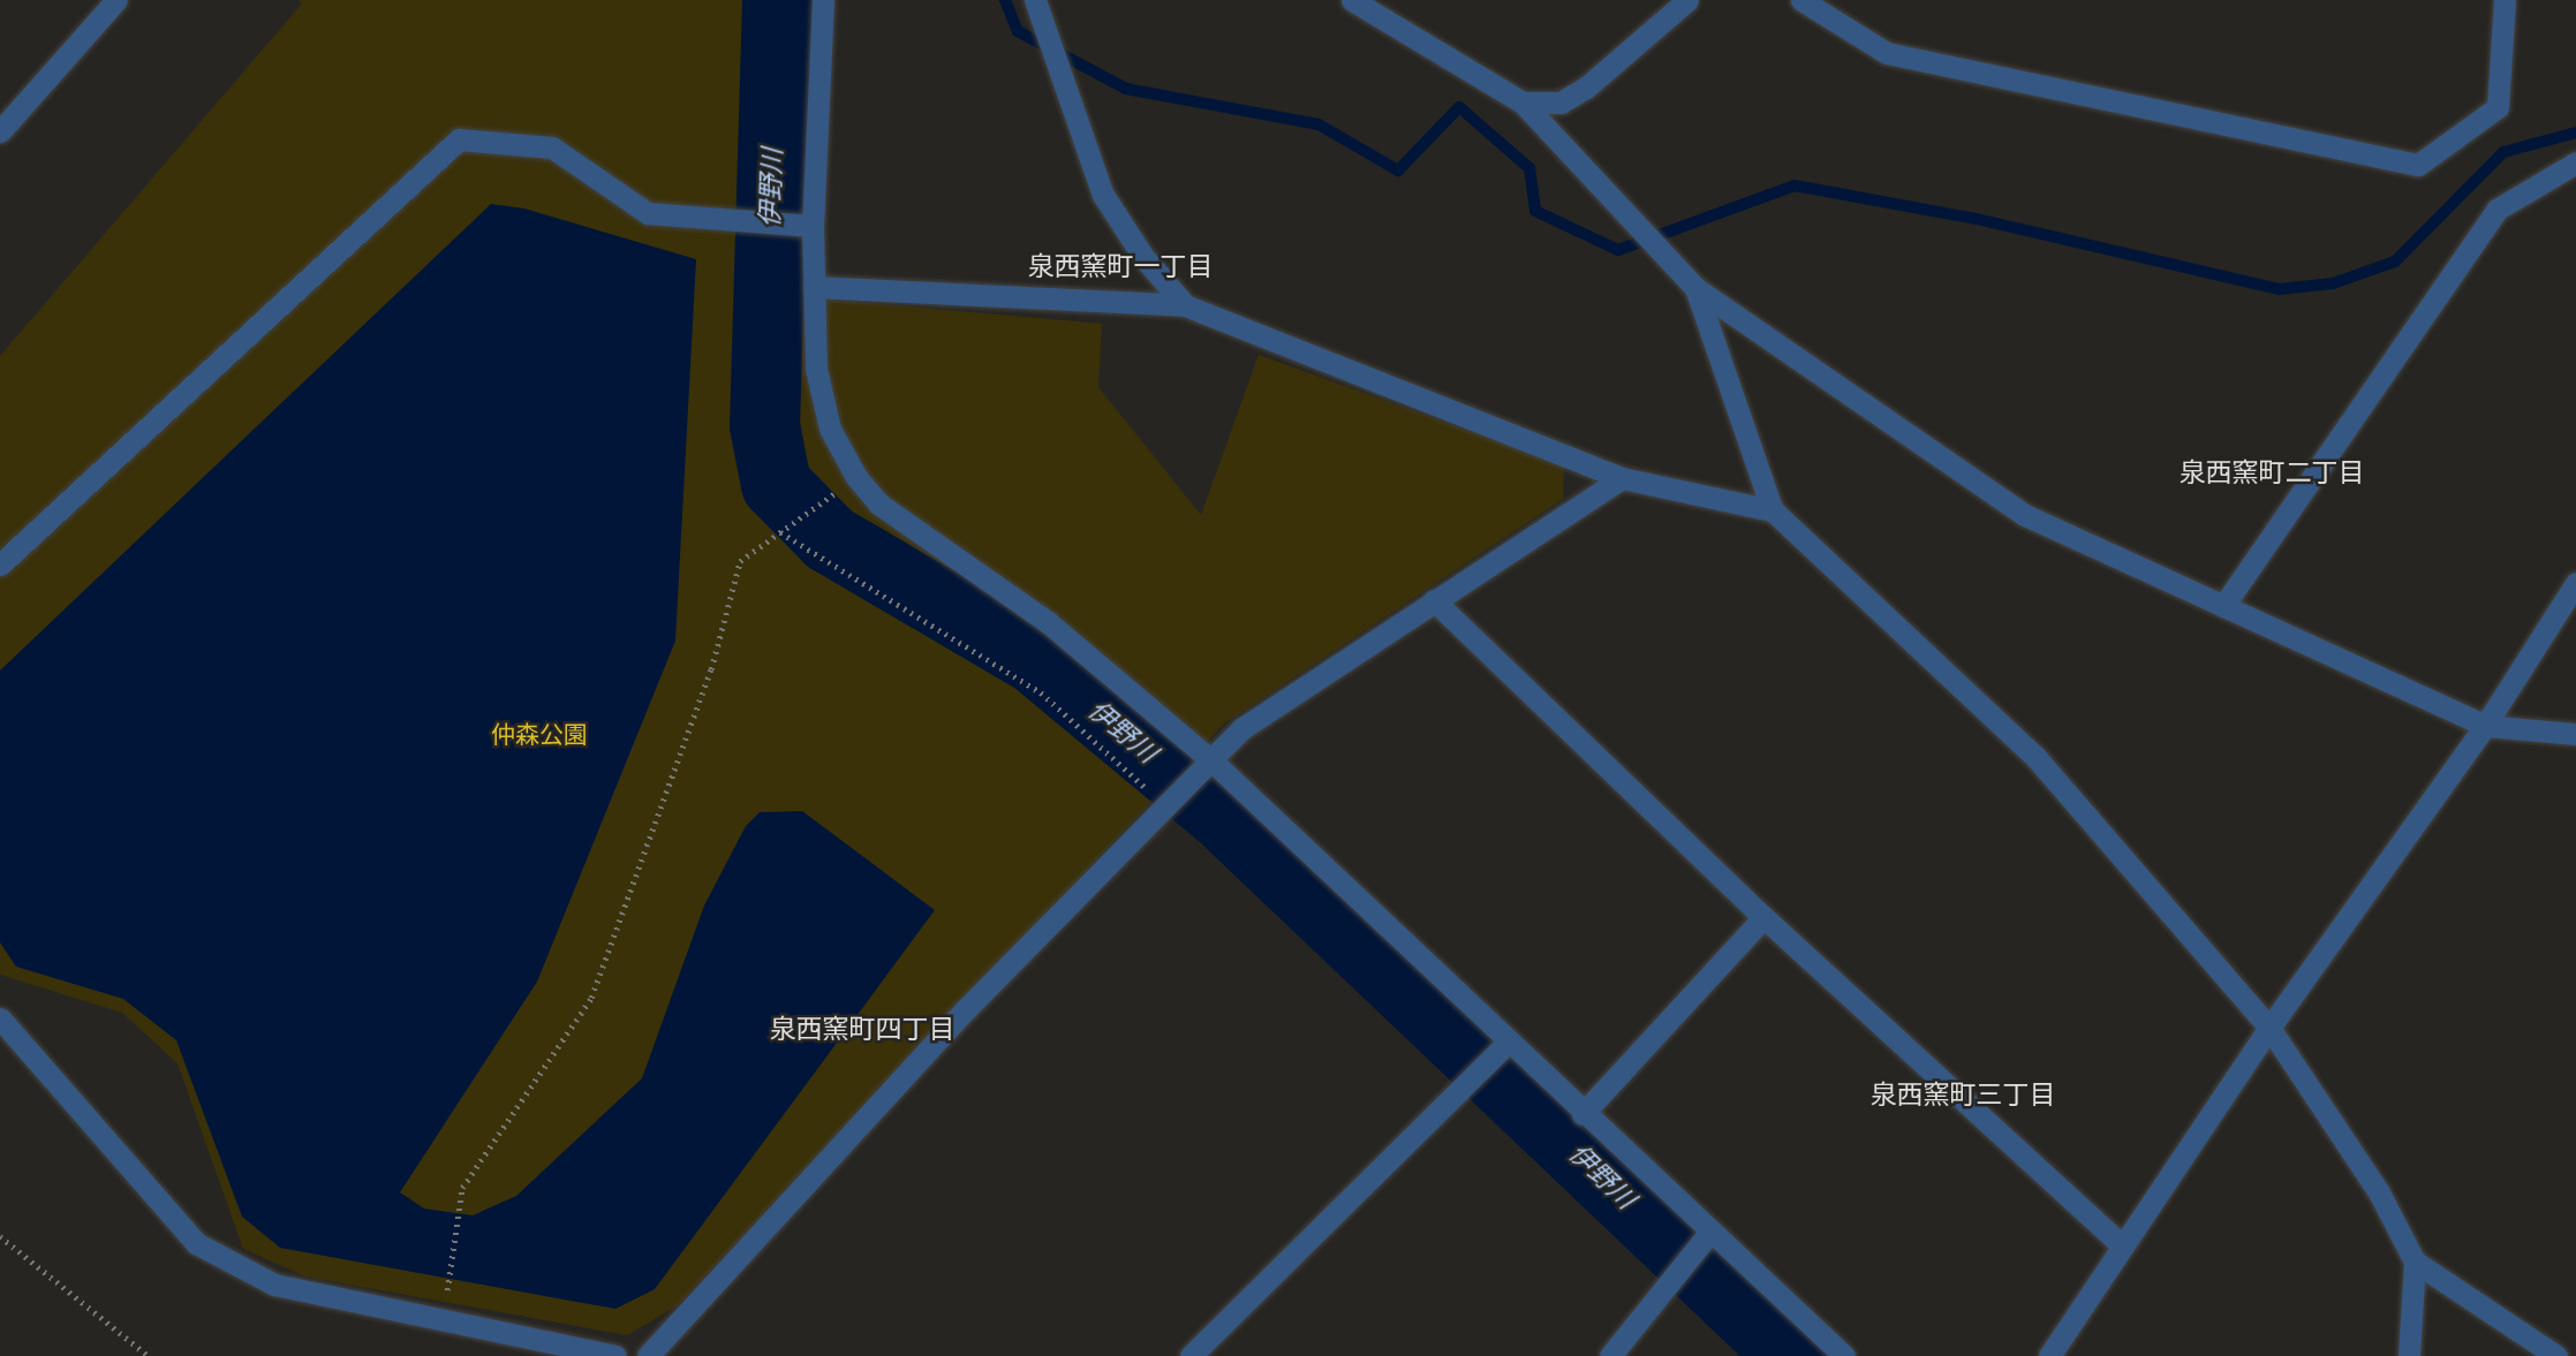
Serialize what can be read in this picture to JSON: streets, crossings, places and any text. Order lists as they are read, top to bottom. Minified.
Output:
{"districts":["泉西窯町一丁目","泉西窯町二丁目","泉西窯町四丁目","泉西窯町三丁目"],"water":["伊野川"],"parks":["仲森公園"]}
